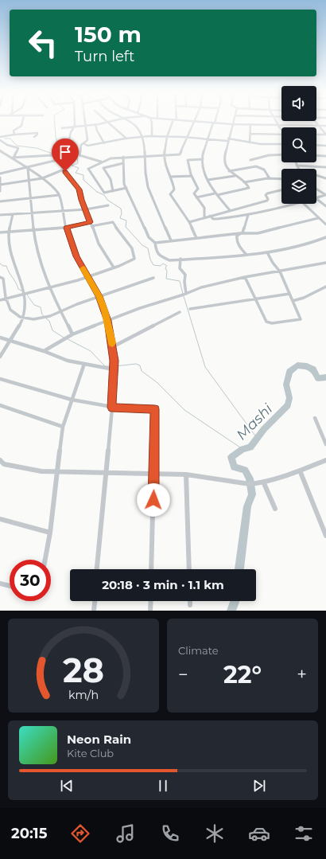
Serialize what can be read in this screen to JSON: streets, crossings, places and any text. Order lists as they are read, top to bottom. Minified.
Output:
{"water":["Mashi"],"page":{"turn":["150 m","Turn left"],"limit":"30","trip":"20:18 · 3 min · 1.1 km","tile":"Climate","heat":["−","22°","+"],"song":["Neon Rain","Kite Club"],"tabs":"20:15","gauge":["28","km/h"]}}
